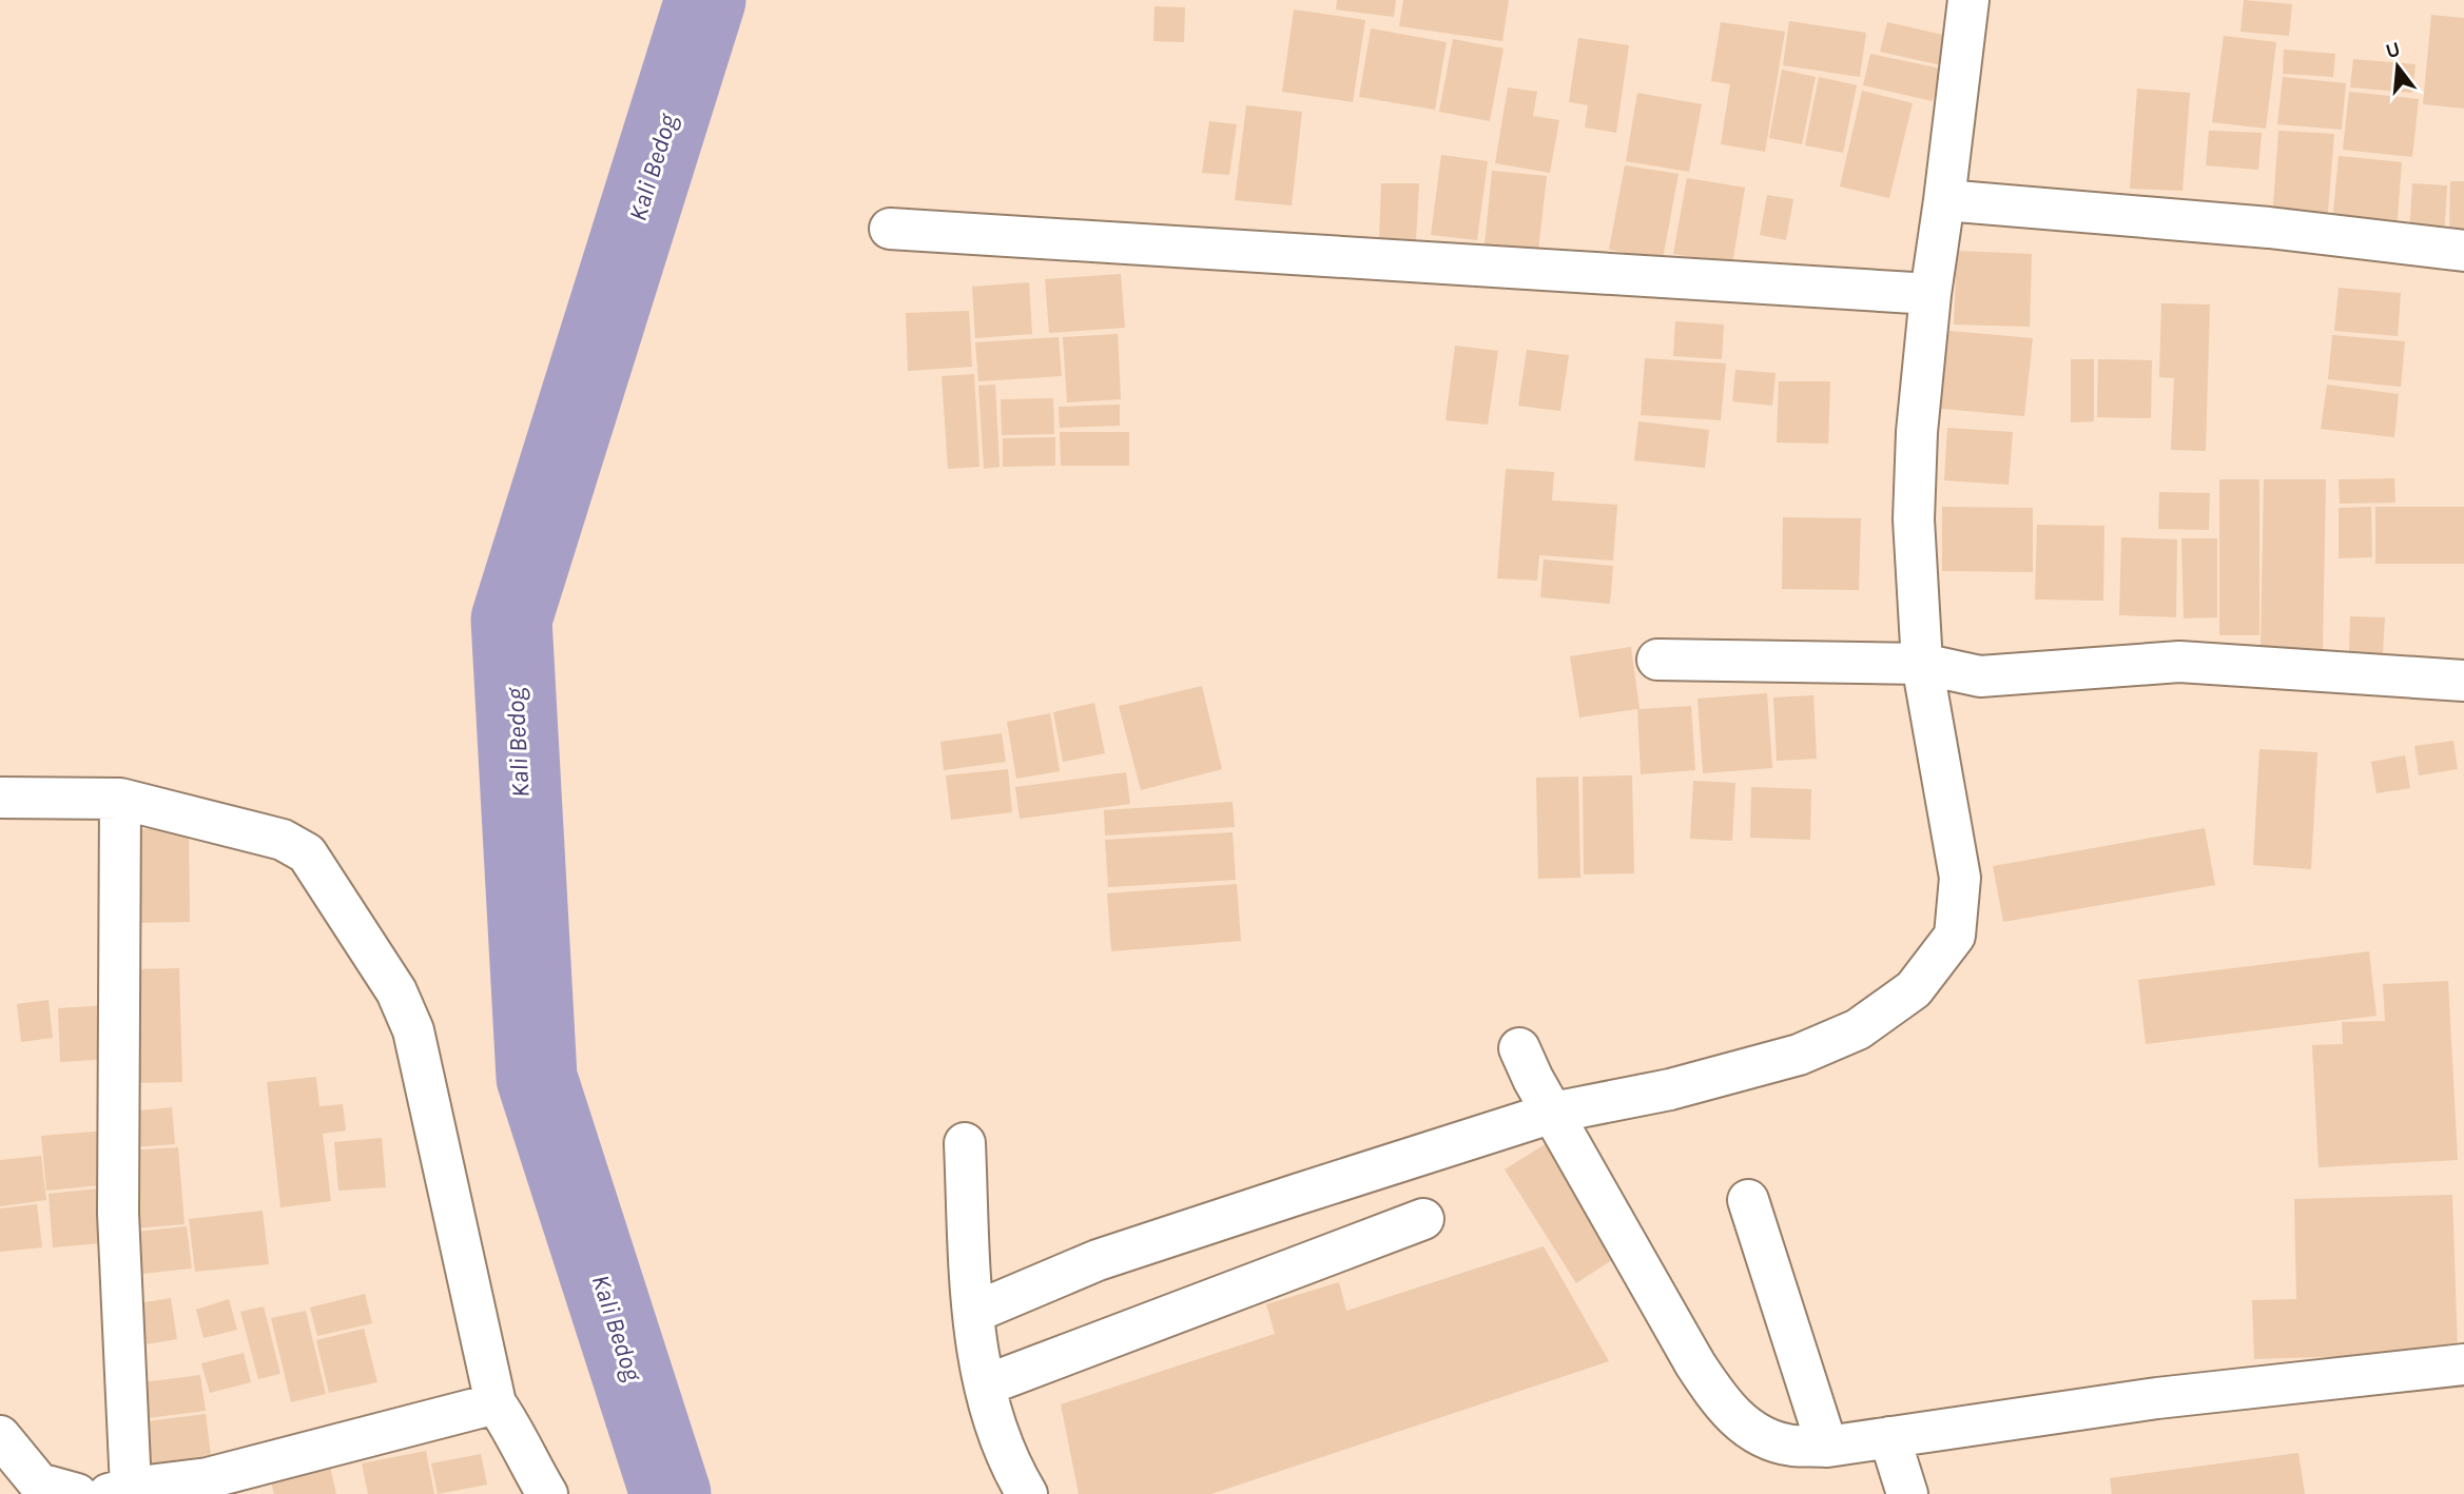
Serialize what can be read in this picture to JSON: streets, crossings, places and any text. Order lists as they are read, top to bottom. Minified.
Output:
{"water":["Kali Bedog"],"north":"top"}
